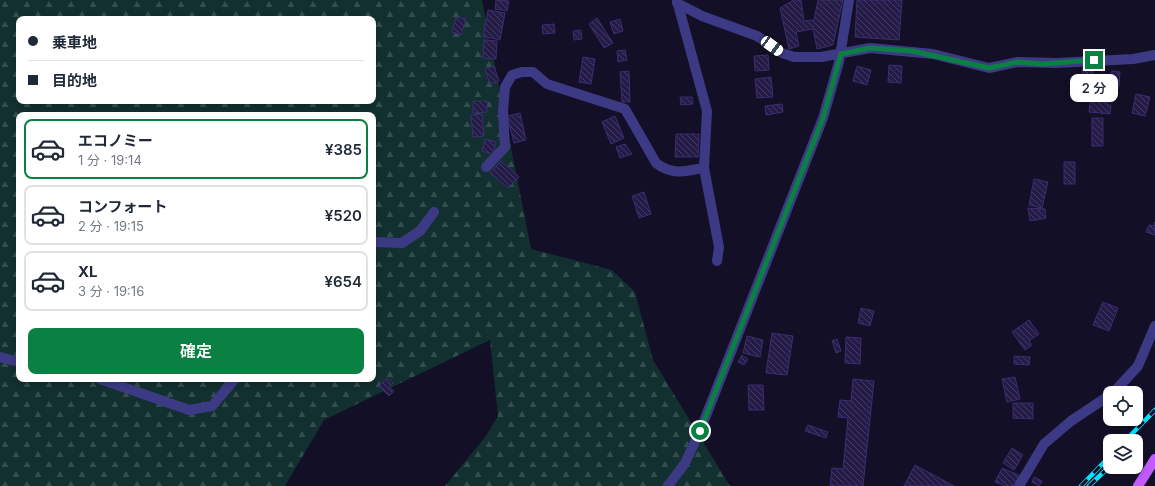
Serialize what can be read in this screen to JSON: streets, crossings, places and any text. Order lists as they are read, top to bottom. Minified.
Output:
{"page":{"banner":["乗車地","目的地"],"bubble":"2 分","list":[{"name":"エコノミー","note":"1 分 · 19:14","value":"¥385"},{"name":"コンフォート","note":"2 分 · 19:15","value":"¥520"},{"name":"XL","note":"3 分 · 19:16","value":"¥654"}],"buttons":"確定"}}
